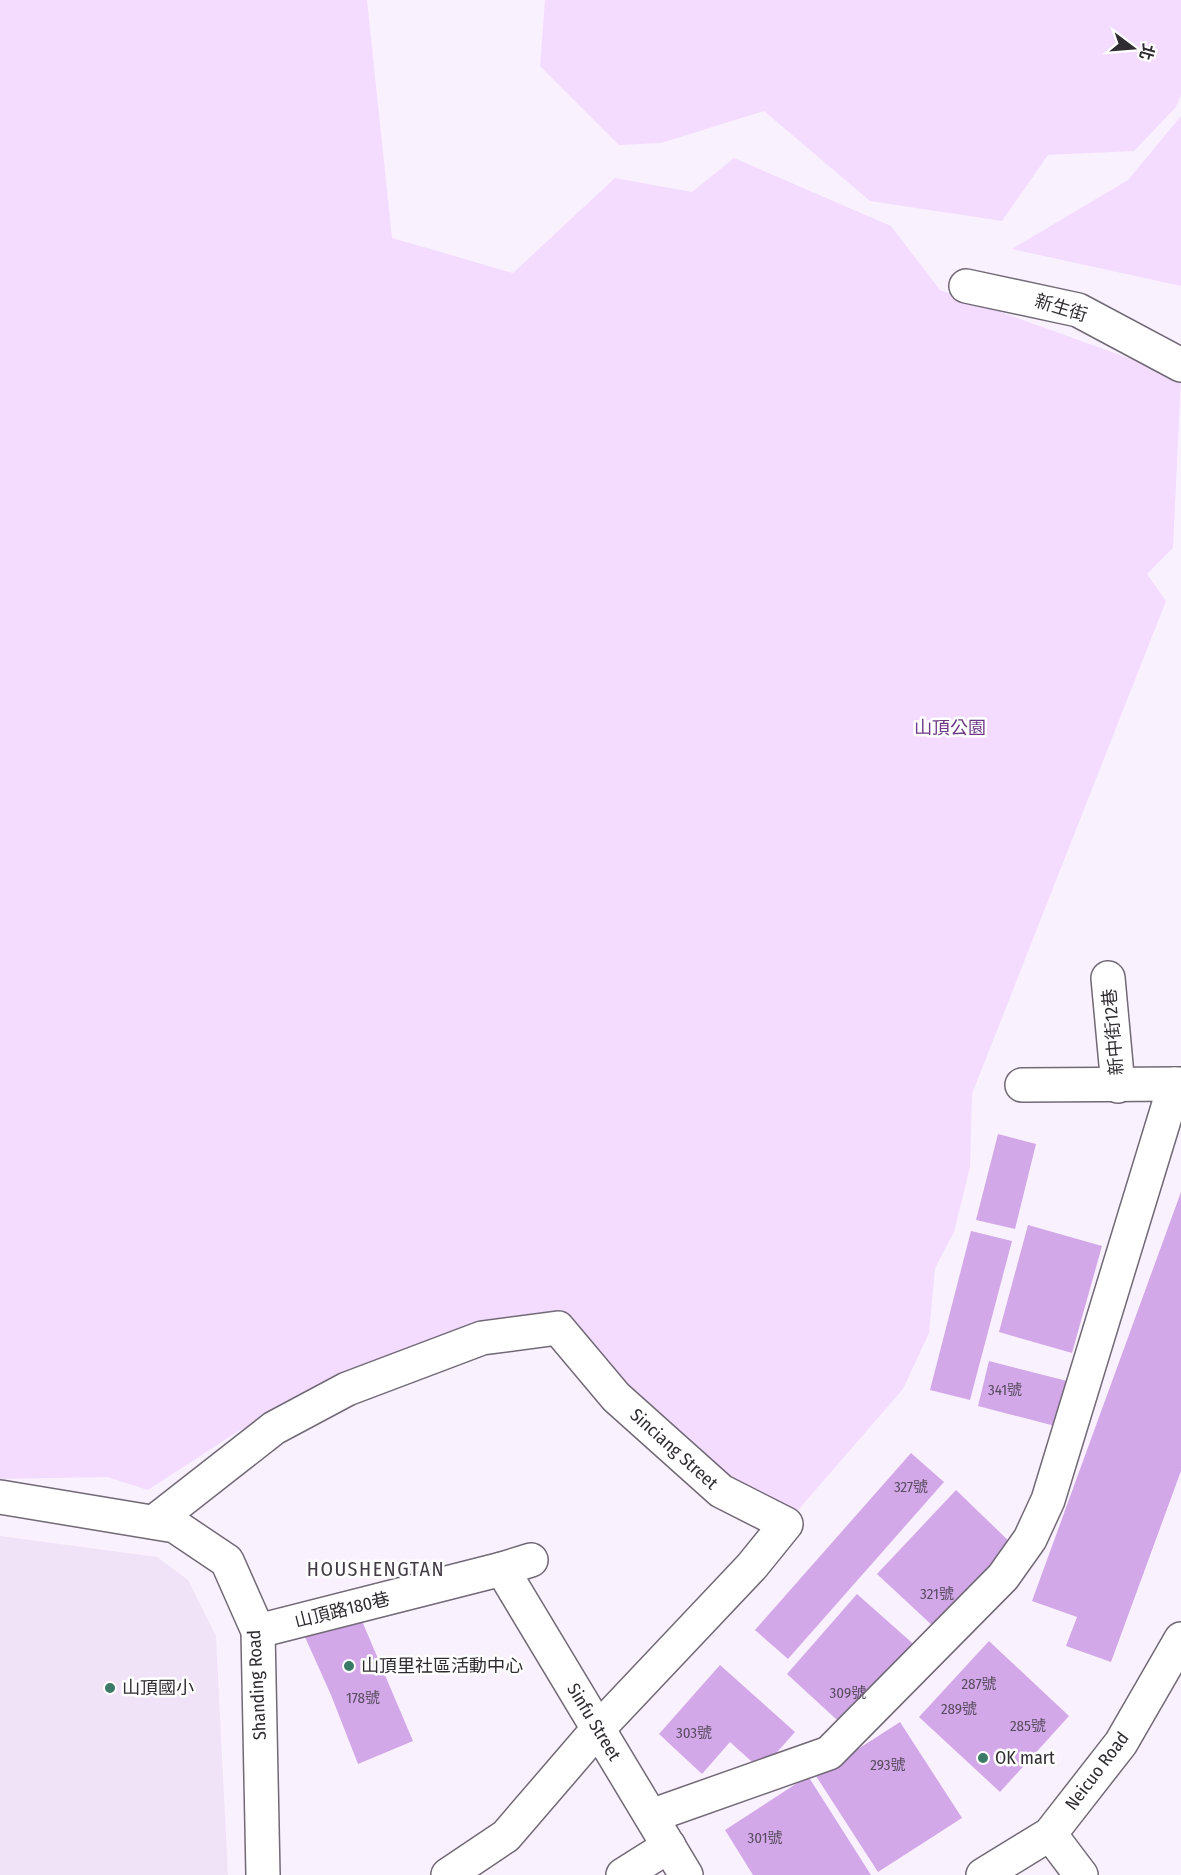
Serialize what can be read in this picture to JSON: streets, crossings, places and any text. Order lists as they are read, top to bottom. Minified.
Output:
{"streets":{"street":["新生街","新中街12巷","Sinciang Street","山頂路180巷","Shanding Road","Sinfu Street","Neicuo Road"]},"crossings":[["Sinciang Street","Shanding Road"],["Sinciang Street","Sinfu Street"],["山頂路180巷","Shanding Road"],["山頂路180巷","Sinfu Street"]],"districts":["HOUSHENGTAN"],"parks":["山頂公園"],"places":["山頂里社區活動中心","山頂國小","OK mart"],"house_numbers":["341號","327號","321號","287號","309號","178號","289號","285號","303號","293號","301號"],"north":"right"}
